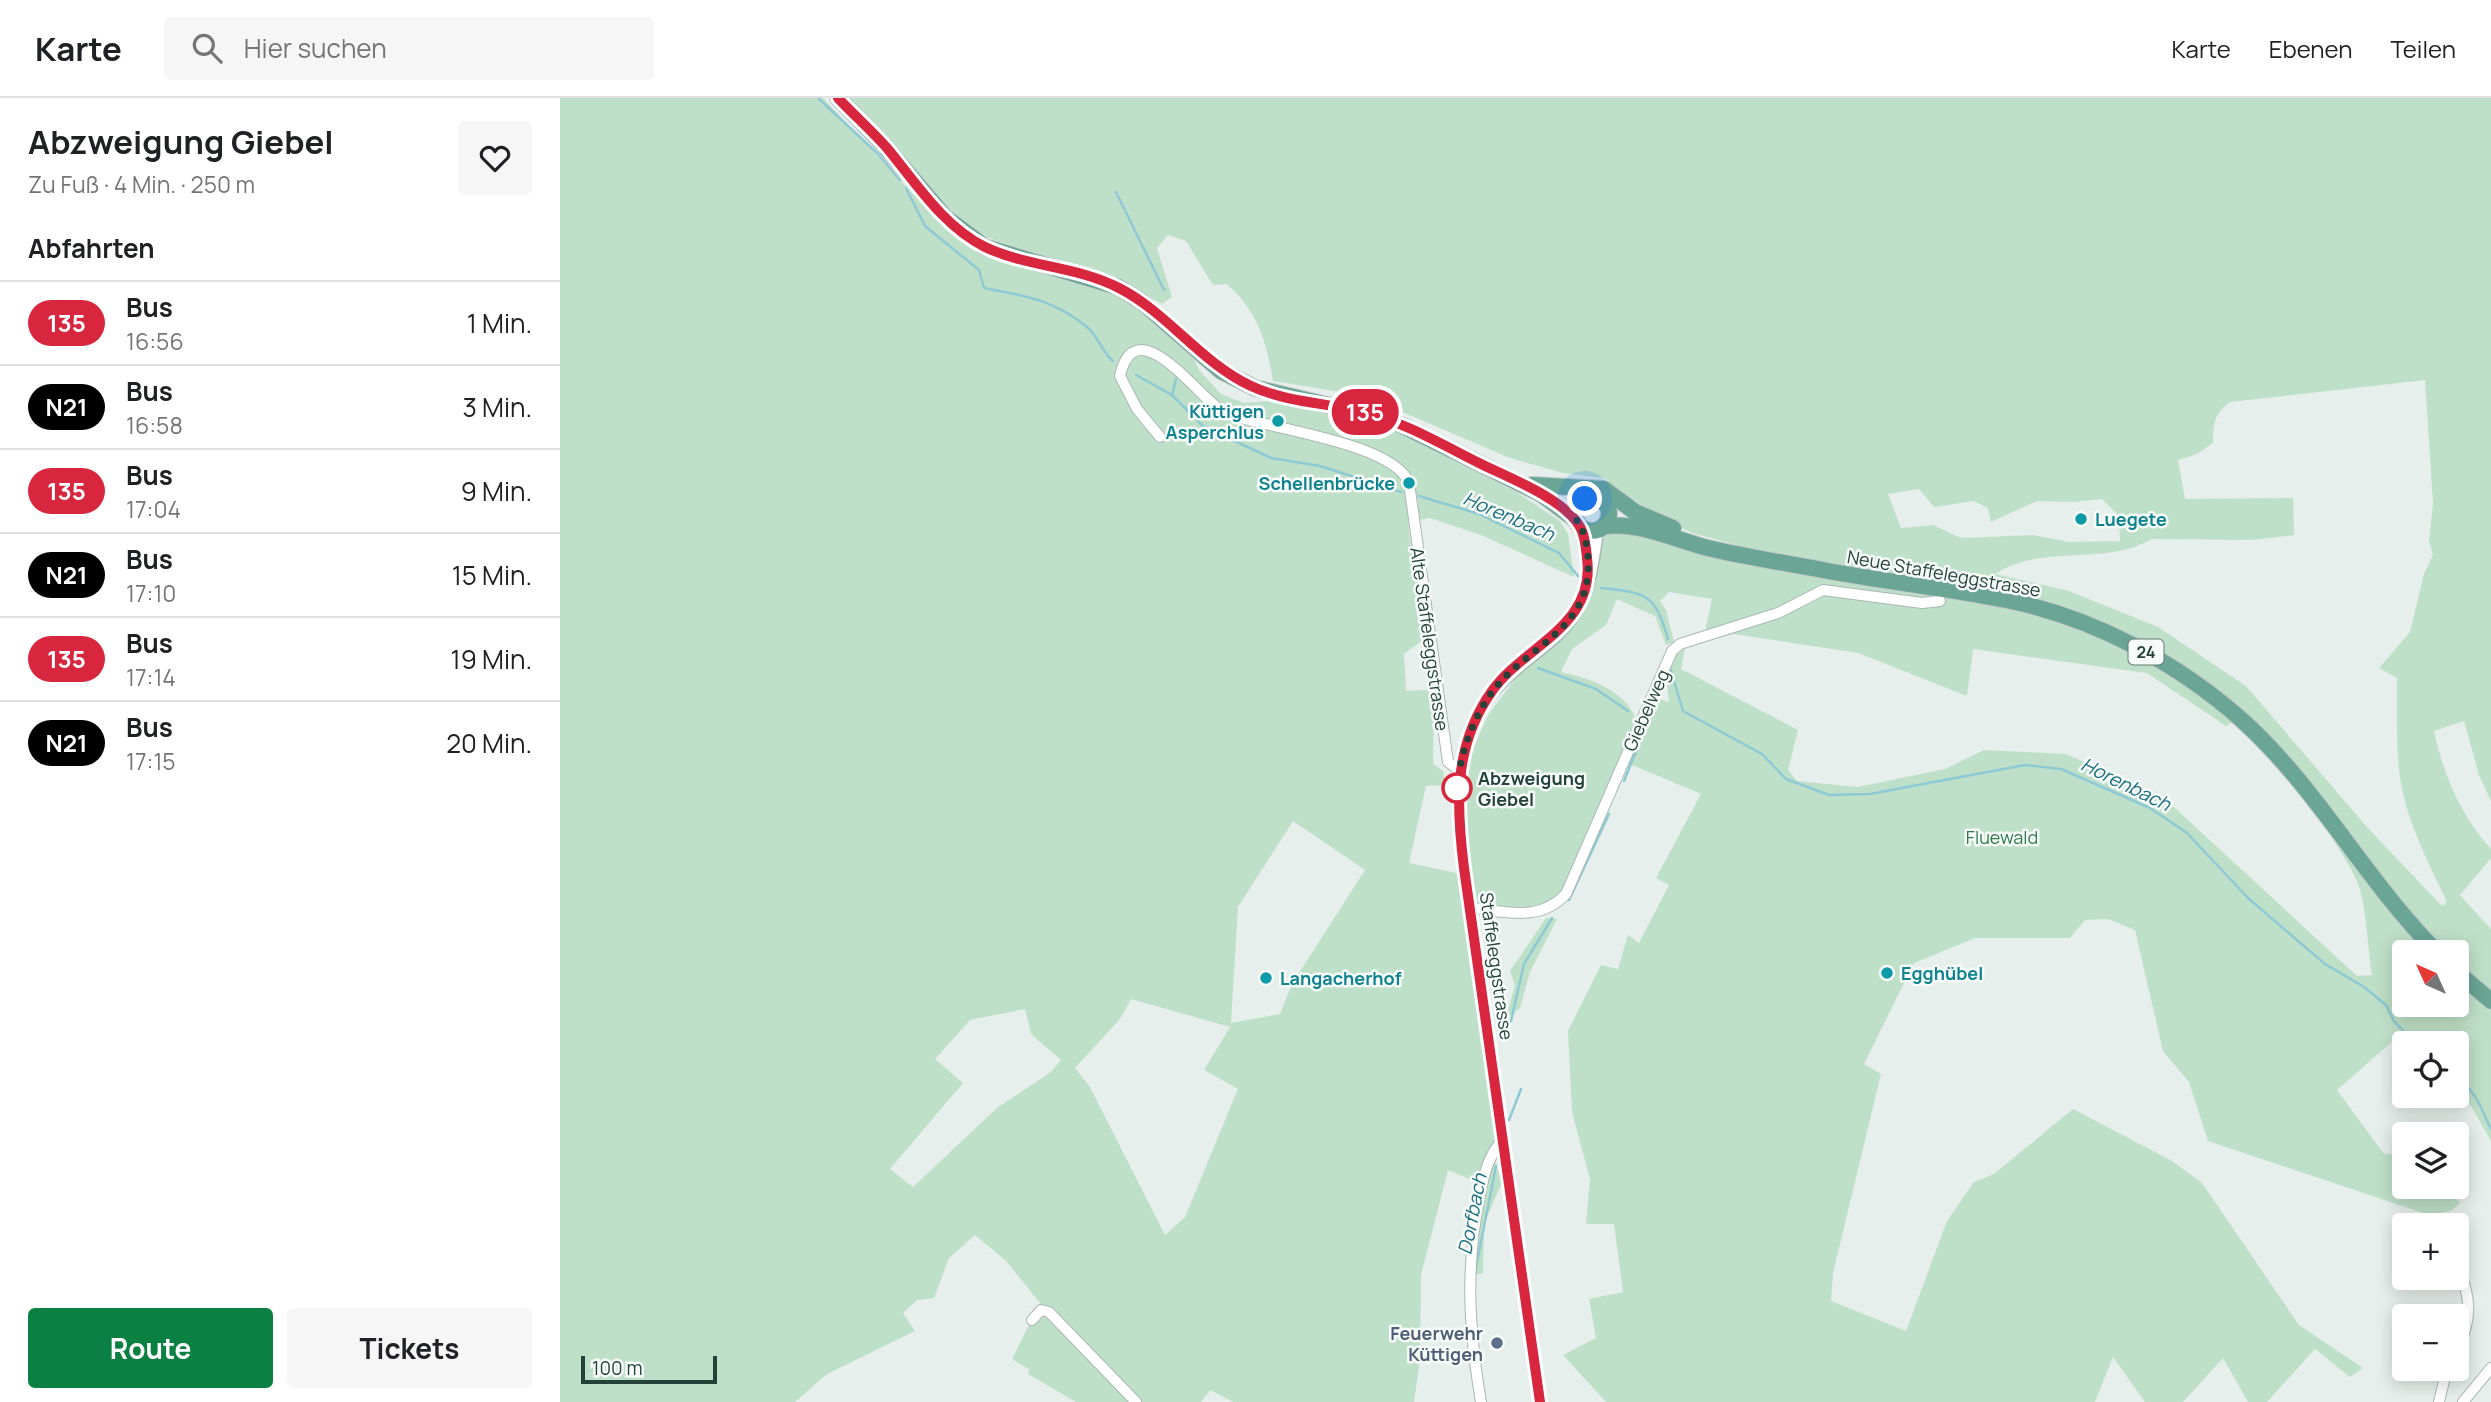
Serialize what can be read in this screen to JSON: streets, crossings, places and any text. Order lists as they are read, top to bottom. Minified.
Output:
{"streets":{"main road":["Neue Staffeleggstrasse","24"],"street":["Alte Staffeleggstrasse","Giebelweg","Staffeleggstrasse"]},"crossings":[["Neue Staffeleggstrasse","24"],["Neue Staffeleggstrasse","Staffeleggstrasse"],["Alte Staffeleggstrasse","Staffeleggstrasse"],["24","Staffeleggstrasse"],["Giebelweg","Staffeleggstrasse"]],"water":["Horenbach","Dorfbach"],"parks":["Fluewald"],"places":["Küttigen Asperchlus","Schellenbrücke","Luegete","Abzweigung Giebel","Egghübel","Langacherhof","Feuerwehr Küttigen"],"lines":["bus line 135"],"scale_bar":"100 m","north":"top left","page":{"header":"Karte","search":"Hier suchen","nav":["Karte","Ebenen","Teilen"],"heading":[["Abzweigung Giebel","Zu Fuß · 4 Min. · 250 m"],"Abfahrten"],"on_map":"135","list":[{"mark":"135","name":"Bus","note":"16:56","value":"1 Min."},{"mark":"N21","name":"Bus","note":"16:58","value":"3 Min."},{"mark":"135","name":"Bus","note":"17:04","value":"9 Min."},{"mark":"N21","name":"Bus","note":"17:10","value":"15 Min."},{"mark":"135","name":"Bus","note":"17:14","value":"19 Min."},{"mark":"N21","name":"Bus","note":"17:15","value":"20 Min."}],"map_buttons":["+","−"],"buttons":["Route","Tickets"],"scale":"100 m"}}
